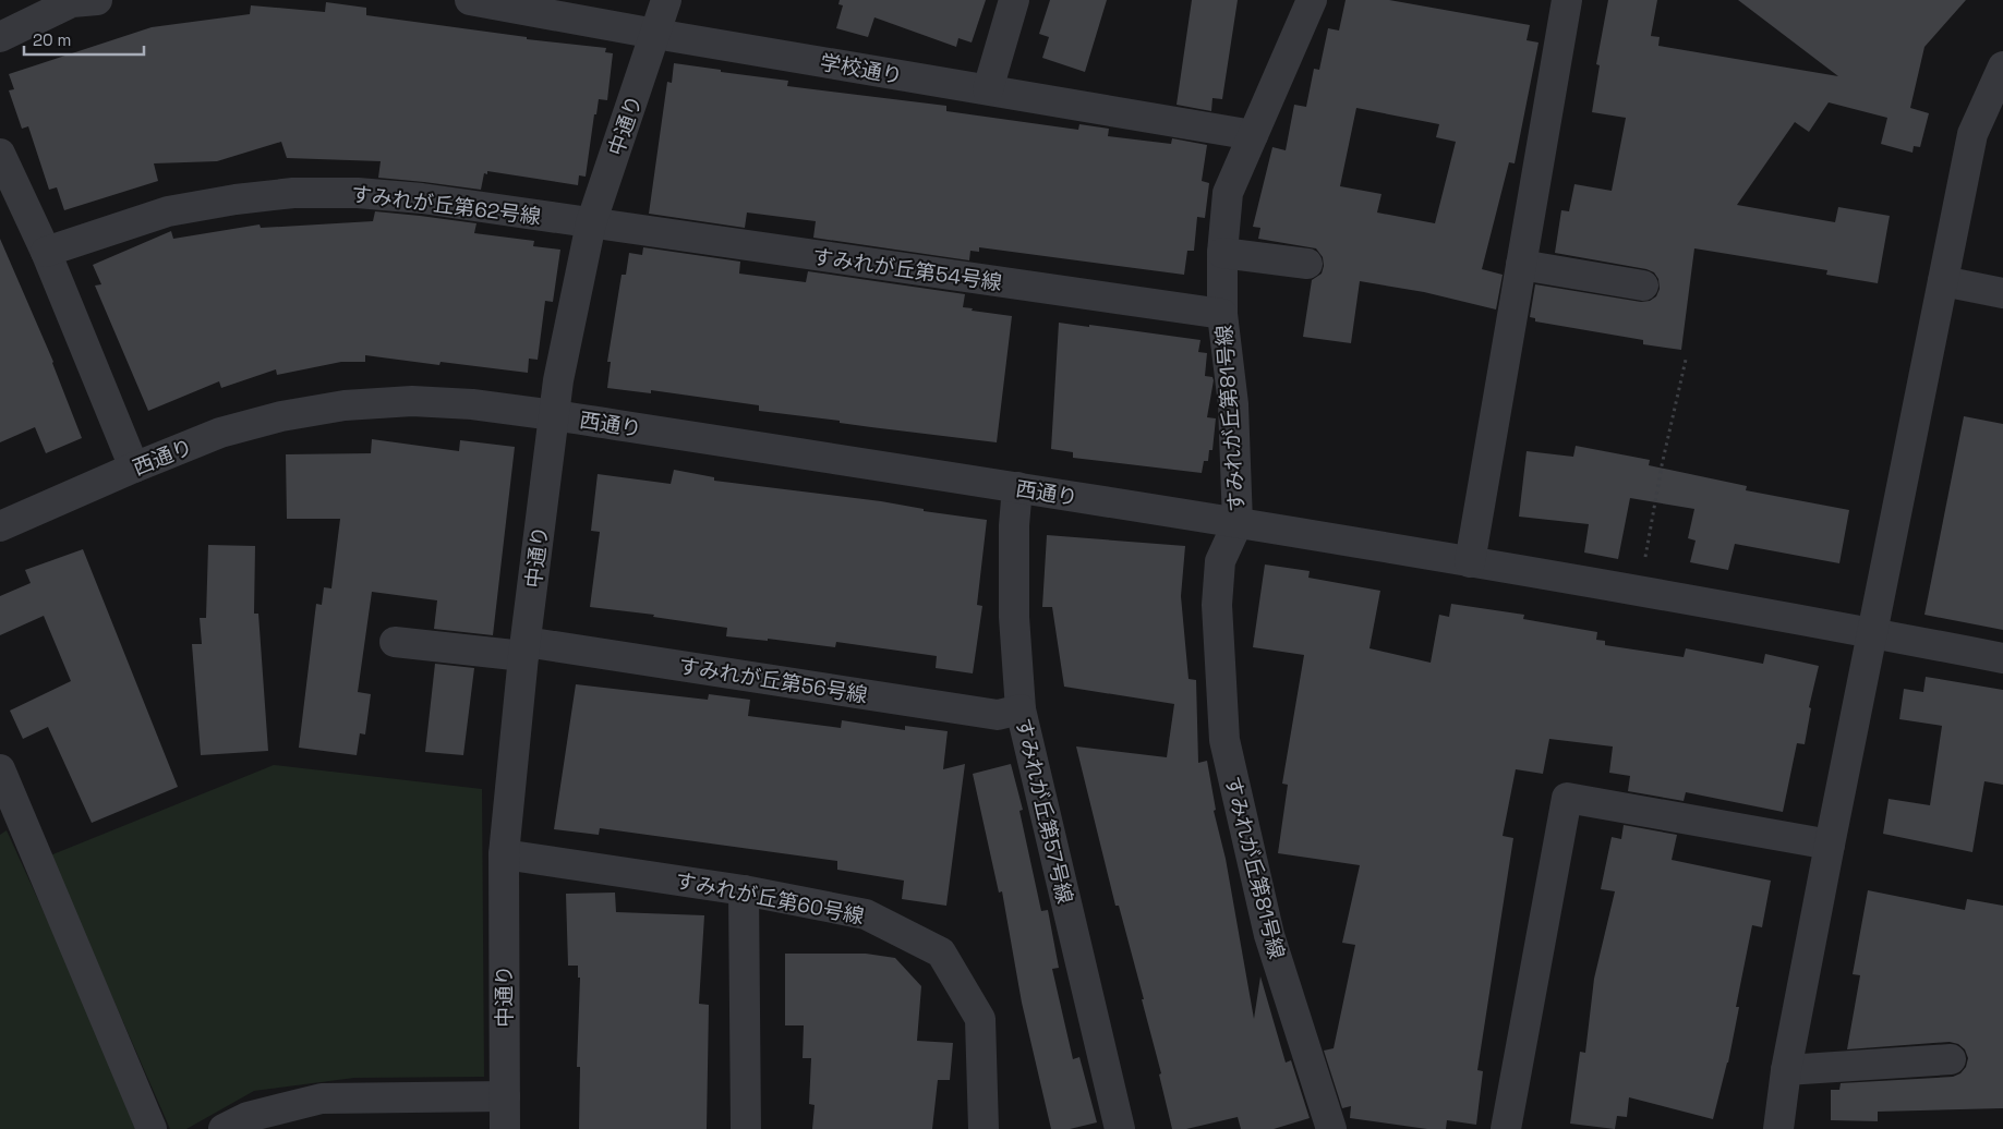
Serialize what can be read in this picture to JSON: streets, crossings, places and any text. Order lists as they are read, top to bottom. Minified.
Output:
{"streets":{"street":["学校通り","中通り","すみれが丘第62号線","すみれが丘第54号線","すみれが丘第81号線","西通り","すみれが丘第56号線","すみれが丘第57号線","すみれが丘第60号線"]},"crossings":[["学校通り","中通り"],["学校通り","すみれが丘第81号線"],["中通り","すみれが丘第62号線"],["中通り","すみれが丘第54号線"],["中通り","西通り"],["中通り","すみれが丘第56号線"],["中通り","すみれが丘第60号線"],["すみれが丘第62号線","すみれが丘第54号線"],["すみれが丘第54号線","すみれが丘第81号線"],["すみれが丘第81号線","西通り"],["西通り","すみれが丘第57号線"],["すみれが丘第56号線","すみれが丘第57号線"]],"scale_bar":"20 m"}
